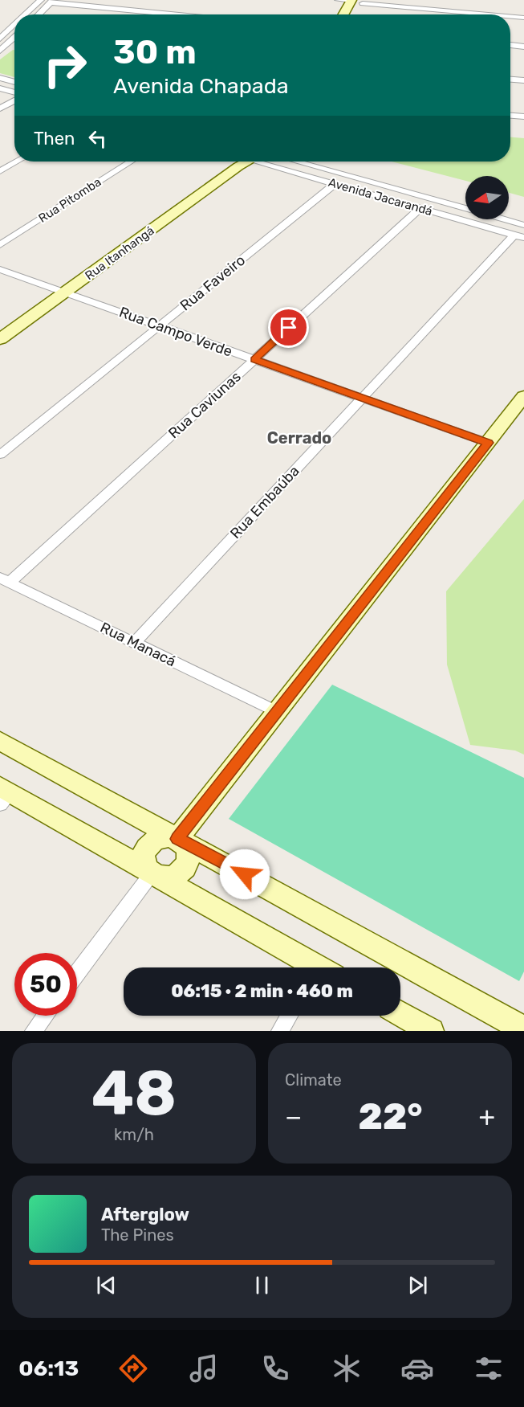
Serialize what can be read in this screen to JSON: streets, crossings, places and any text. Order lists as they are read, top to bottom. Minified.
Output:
{"streets":{"street":["Avenida Jacarandá","Rua Pitomba","Rua Itanhangá","Rua Faveiro","Rua Campo Verde","Rua Caviunas","Rua Embaúba","Rua Manacá"]},"crossings":[["Avenida Jacarandá","Rua Faveiro"],["Avenida Jacarandá","Rua Caviunas"],["Avenida Jacarandá","Rua Embaúba"],["Rua Itanhangá","Rua Campo Verde"],["Rua Faveiro","Rua Campo Verde"],["Rua Campo Verde","Rua Caviunas"],["Rua Campo Verde","Rua Embaúba"],["Rua Caviunas","Rua Manacá"],["Rua Embaúba","Rua Manacá"]],"districts":["Cerrado"],"north":"left","page":{"turn":["30 m","Avenida Chapada"],"then":"Then","limit":"50","trip":"06:15 · 2 min · 460 m","tile":[["48","km/h"],"Climate"],"heat":["−","22°","+"],"song":["Afterglow","The Pines"],"tabs":"06:13"}}
